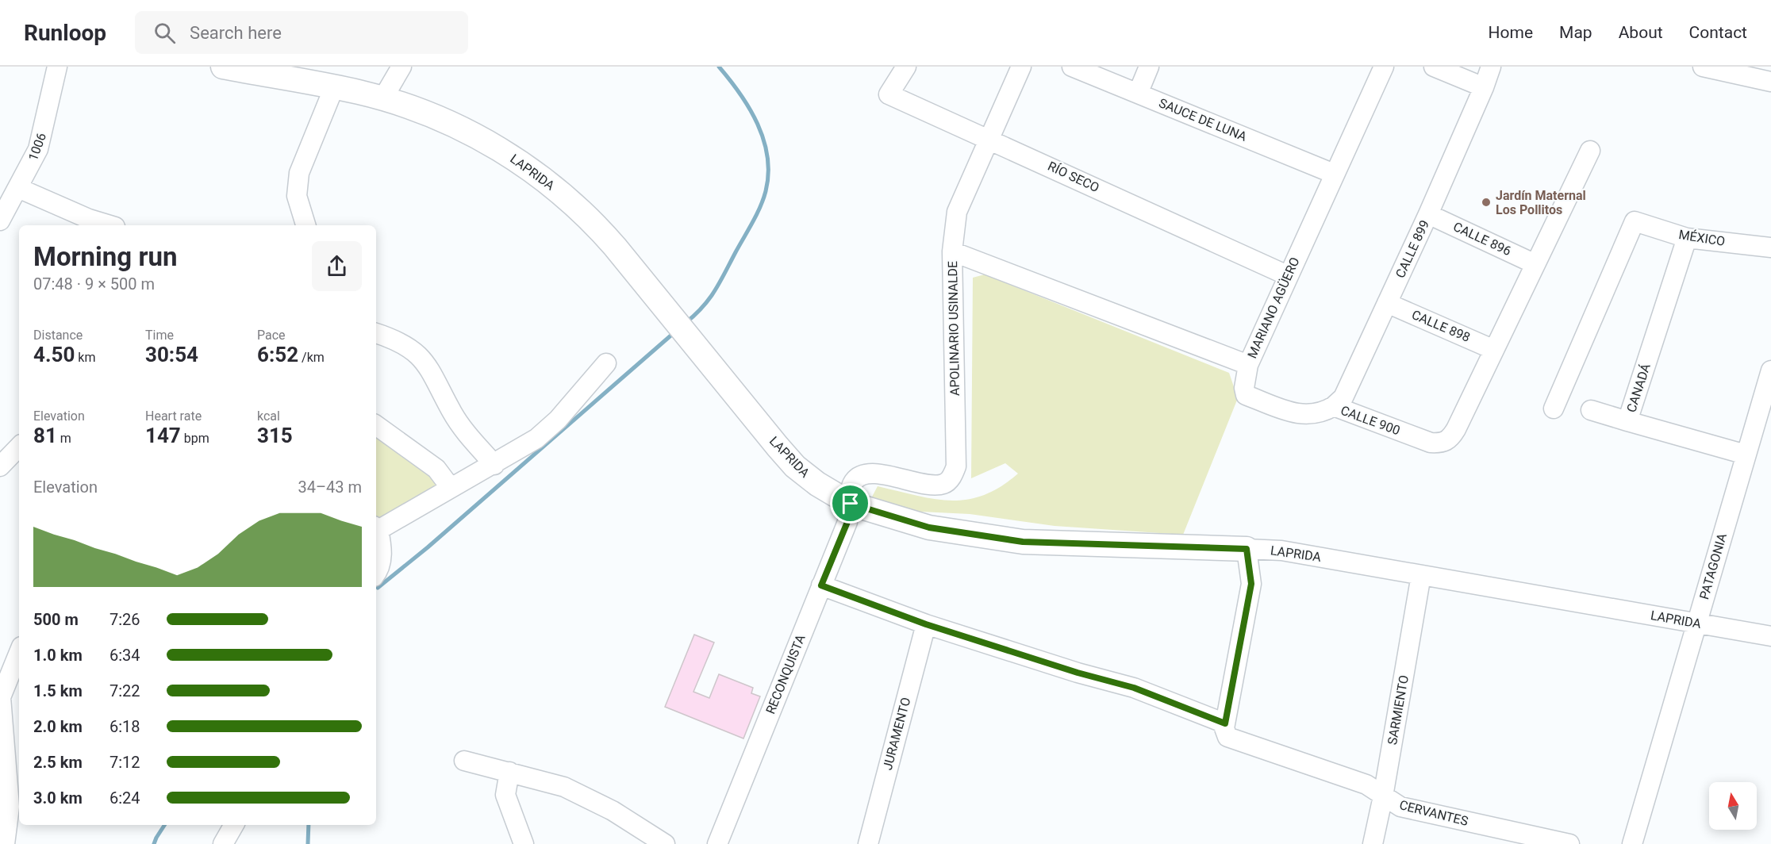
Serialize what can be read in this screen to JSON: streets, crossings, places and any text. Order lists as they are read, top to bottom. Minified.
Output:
{"streets":{"main road":["LAPRIDA"],"street":["SAUCE DE LUNA","1006","RÍO SECO","MÉXICO","CALLE 896","CALLE 899","MARIANO AGÜERO","CALLE 898","APOLINARIO USINALDE","CANADÁ","CALLE 900","PATAGONIA","RECONQUISTA","SARMIENTO","JURAMENTO","CERVANTES"]},"crossings":[["SAUCE DE LUNA","MARIANO AGÜERO"],["LAPRIDA","APOLINARIO USINALDE"],["LAPRIDA","PATAGONIA"],["LAPRIDA","RECONQUISTA"],["LAPRIDA","SARMIENTO"],["RÍO SECO","MARIANO AGÜERO"],["RÍO SECO","APOLINARIO USINALDE"],["MÉXICO","CANADÁ"],["CALLE 896","CALLE 899"],["CALLE 899","CALLE 898"],["CALLE 899","CALLE 900"],["MARIANO AGÜERO","APOLINARIO USINALDE"],["MARIANO AGÜERO","CALLE 900"],["CALLE 898","CALLE 900"],["APOLINARIO USINALDE","RECONQUISTA"],["CANADÁ","PATAGONIA"],["RECONQUISTA","CERVANTES"],["SARMIENTO","CERVANTES"],["JURAMENTO","CERVANTES"]],"places":["Jardín Maternal Los Pollitos"],"north":"top","page":{"header":"Runloop","search":"Search here","nav":["Home","Map","About","Contact"],"heading":["Morning run","07:48 · 9 × 500 m"],"stats":[["Distance","4.50 km"],["Time","30:54"],["Pace","6:52 /km"],["Elevation","81 m"],["Heart rate","147 bpm"],["kcal","315"]],"chart":["Elevation","34–43 m"],"list":[{"name":"500 m","note":"7:26"},{"name":"1.0 km","note":"6:34"},{"name":"1.5 km","note":"7:22"},{"name":"2.0 km","note":"6:18"},{"name":"2.5 km","note":"7:12"},{"name":"3.0 km","note":"6:24"}]}}
